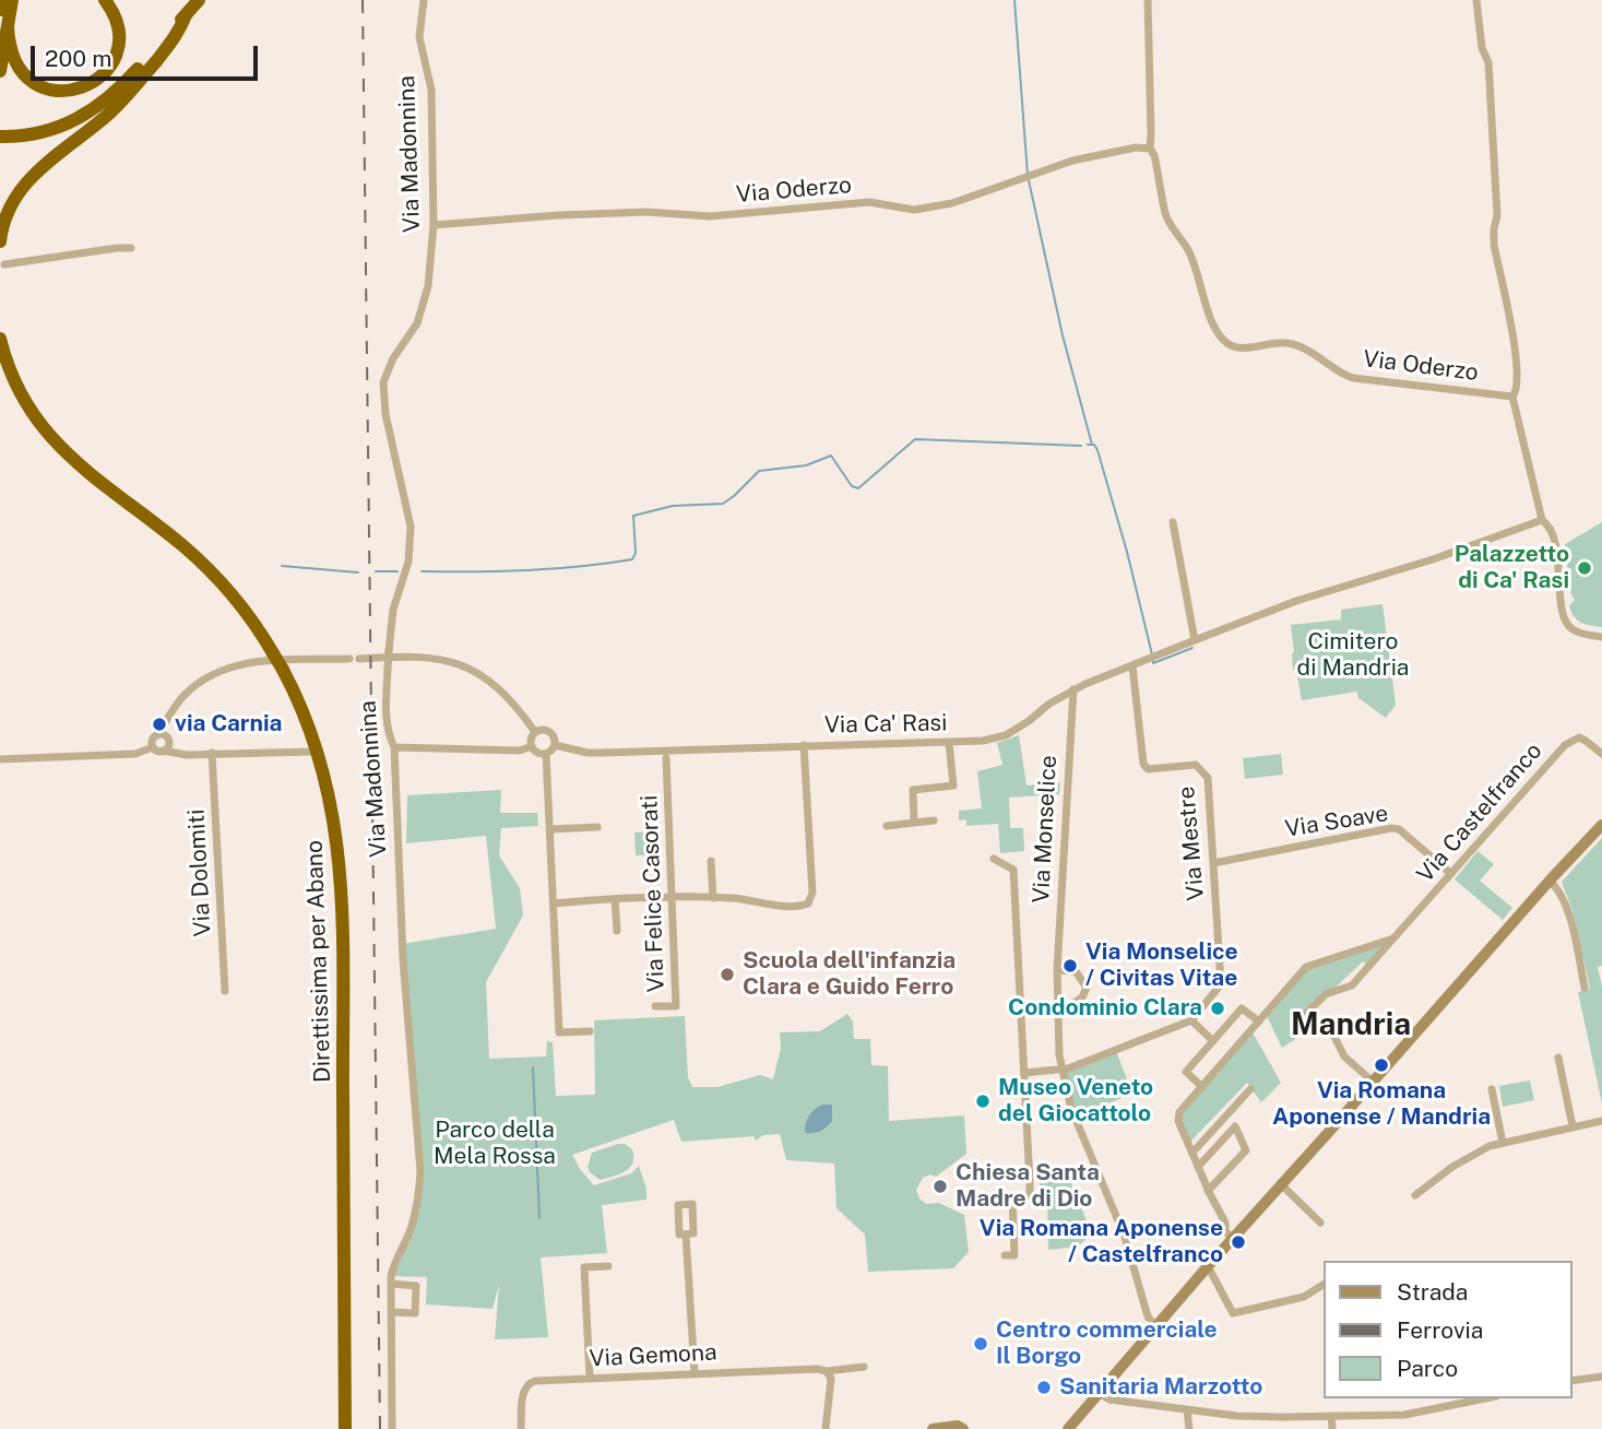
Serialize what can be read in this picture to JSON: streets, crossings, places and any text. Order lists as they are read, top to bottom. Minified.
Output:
{"streets":{"highway":["Direttissima per Abano"],"street":["Via Madonnina","Via Oderzo","Via Ca' Rasi","Via Castelfranco","Via Soave","Via Monselice","Via Mestre","Via Dolomiti","Via Felice Casorati","Via Gemona"]},"crossings":[["Via Madonnina","Via Oderzo"],["Via Ca' Rasi","Via Monselice"],["Via Ca' Rasi","Via Mestre"],["Via Castelfranco","Via Soave"],["Via Soave","Via Mestre"],["Via Monselice","Via Mestre"]],"districts":["Mandria"],"parks":["Cimitero di Mandria","Parco della Mela Rossa"],"places":["Palazzetto di Ca' Rasi","via Carnia","Via Monselice / Civitas Vitae","Scuola dell'infanzia Clara e Guido Ferro","Condominio Clara","Via Romana Aponense / Mandria","Museo Veneto del Giocattolo","Chiesa Santa Madre di Dio","Via Romana Aponense / Castelfranco","Centro commerciale Il Borgo","Sanitaria Marzotto"],"legend":["Strada","Ferrovia","Parco"],"scale_bar":"200 m"}
